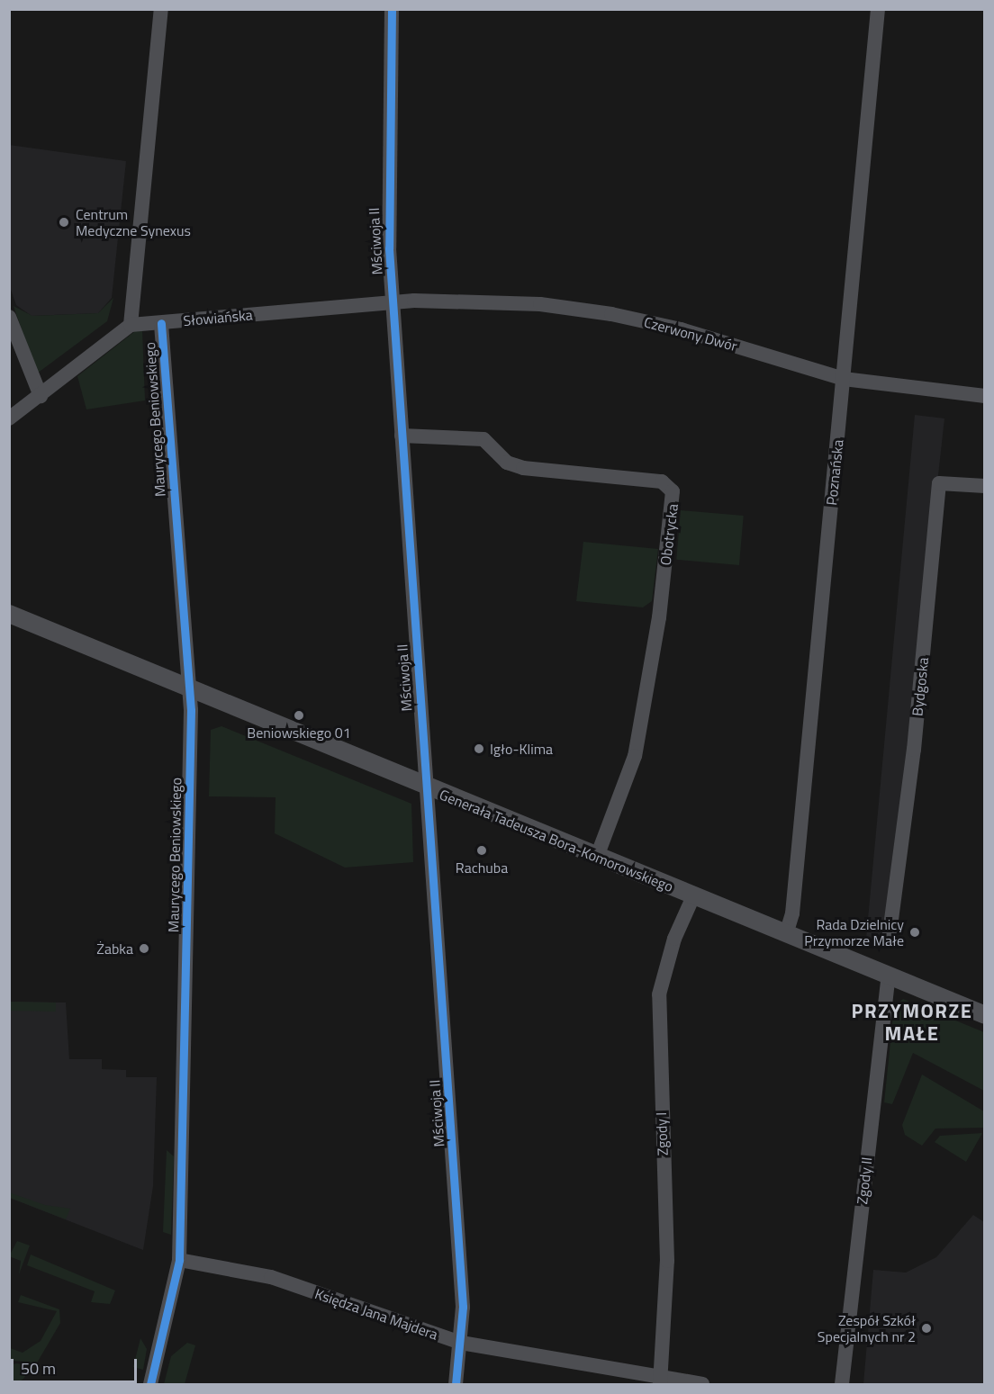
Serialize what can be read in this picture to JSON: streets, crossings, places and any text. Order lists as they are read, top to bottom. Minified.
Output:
{"streets":{"street":["Mściwoja II","Słowiańska","Czerwony Dwór","Maurycego Beniowskiego","Poznańska","Obotrycka","Bydgoska","Generała Tadeusza Bora-Komorowskiego","Zgody I","Zgody II","Księdza Jana Majdera"]},"crossings":[["Mściwoja II","Słowiańska"],["Mściwoja II","Czerwony Dwór"],["Mściwoja II","Obotrycka"],["Mściwoja II","Generała Tadeusza Bora-Komorowskiego"],["Mściwoja II","Księdza Jana Majdera"],["Słowiańska","Czerwony Dwór"],["Słowiańska","Maurycego Beniowskiego"],["Czerwony Dwór","Poznańska"],["Maurycego Beniowskiego","Generała Tadeusza Bora-Komorowskiego"],["Maurycego Beniowskiego","Księdza Jana Majdera"],["Poznańska","Generała Tadeusza Bora-Komorowskiego"],["Obotrycka","Generała Tadeusza Bora-Komorowskiego"],["Generała Tadeusza Bora-Komorowskiego","Zgody I"],["Generała Tadeusza Bora-Komorowskiego","Zgody II"],["Zgody I","Księdza Jana Majdera"]],"districts":["PRZYMORZE MAŁE"],"places":["Centrum Medyczne Synexus","Beniowskiego 01","Igło-Klima","Rachuba","Rada Dzielnicy Przymorze Małe","Żabka","Zespół Szkół Specjalnych nr 2"],"scale_bar":"50 m"}
